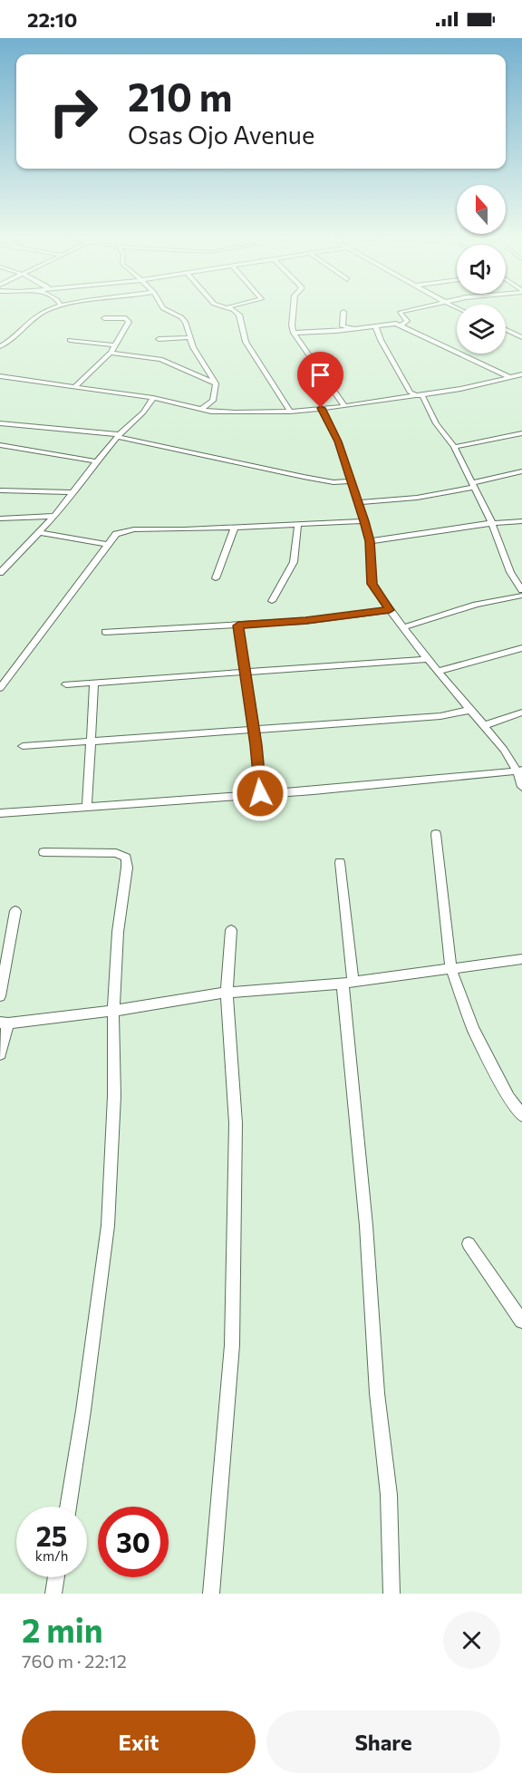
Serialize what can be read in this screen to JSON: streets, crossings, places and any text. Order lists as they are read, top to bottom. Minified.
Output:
{"north":"top","page":{"status":"22:10","turn":["210 m","Osas Ojo Avenue"],"speed":"25 km/h","limit":"30","heading":["2 min","760 m · 22:12"],"buttons":["Exit","Share"]}}
